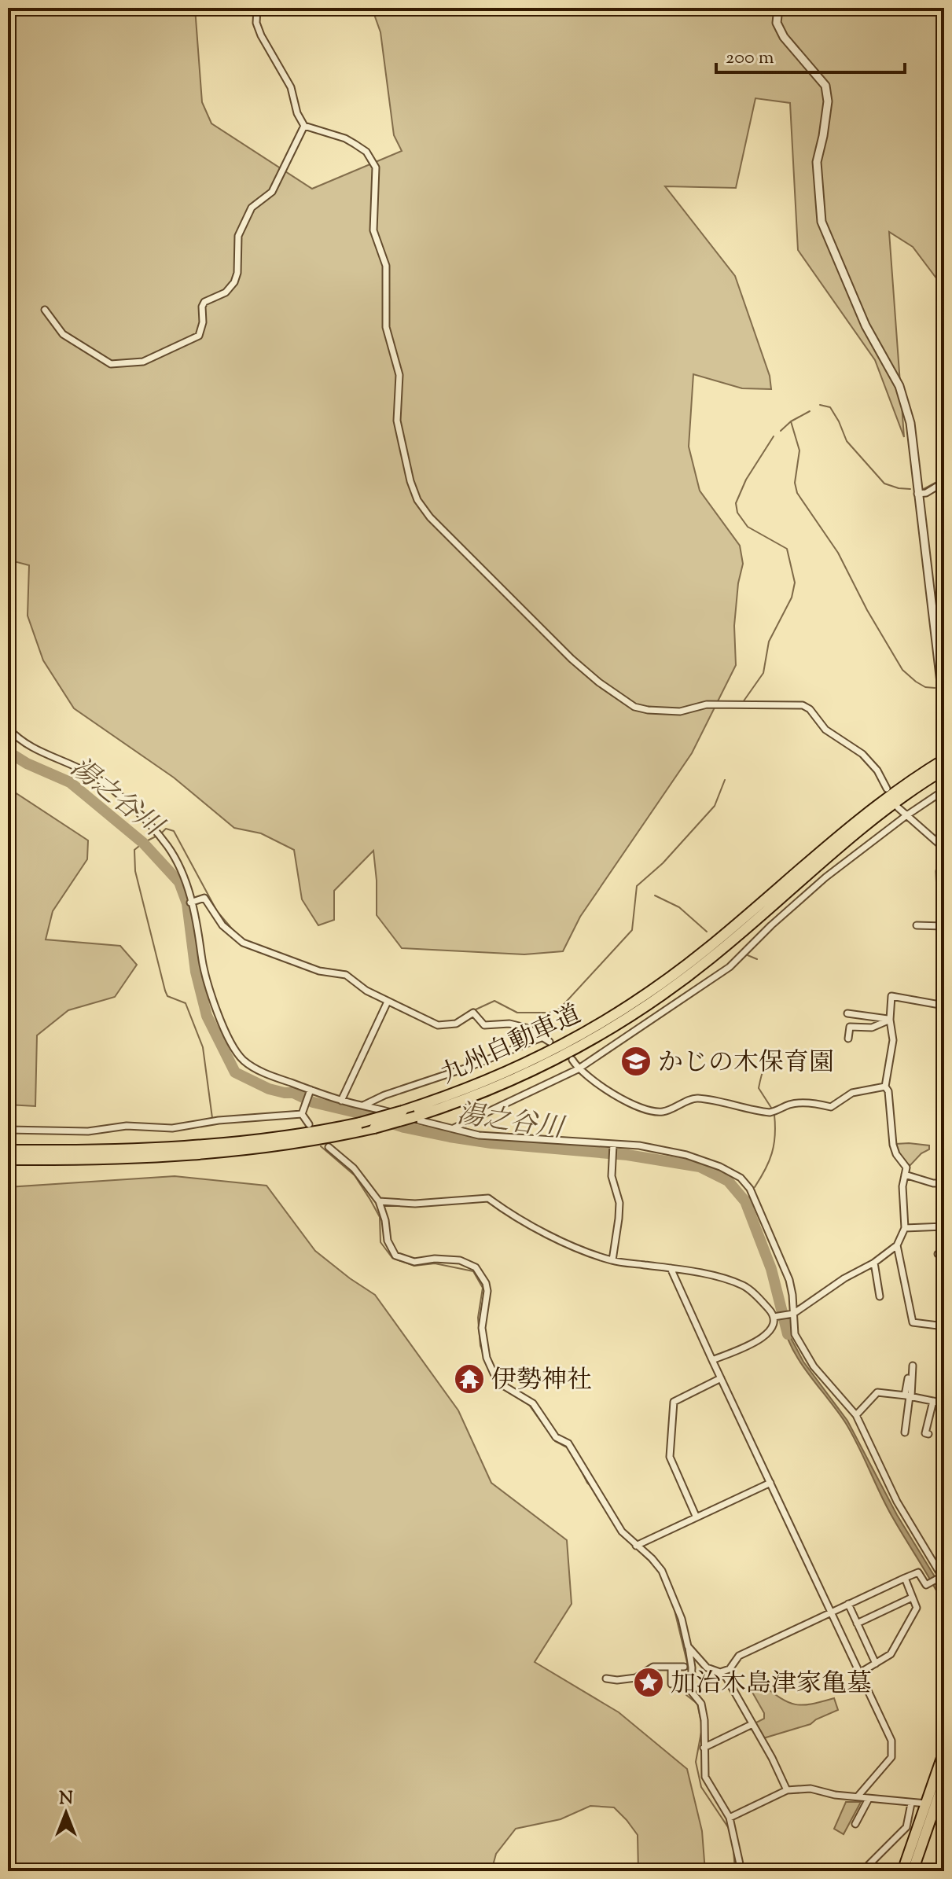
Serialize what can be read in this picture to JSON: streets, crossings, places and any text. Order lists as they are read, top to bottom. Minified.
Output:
{"streets":{"highway":["九州自動車道"]},"water":["湯之谷川"],"places":{"school or university":["かじの木保育園"],"temple":["伊勢神社"],"place":["加治木島津家亀墓"]},"scale_bar":"200 m","north":"top"}
